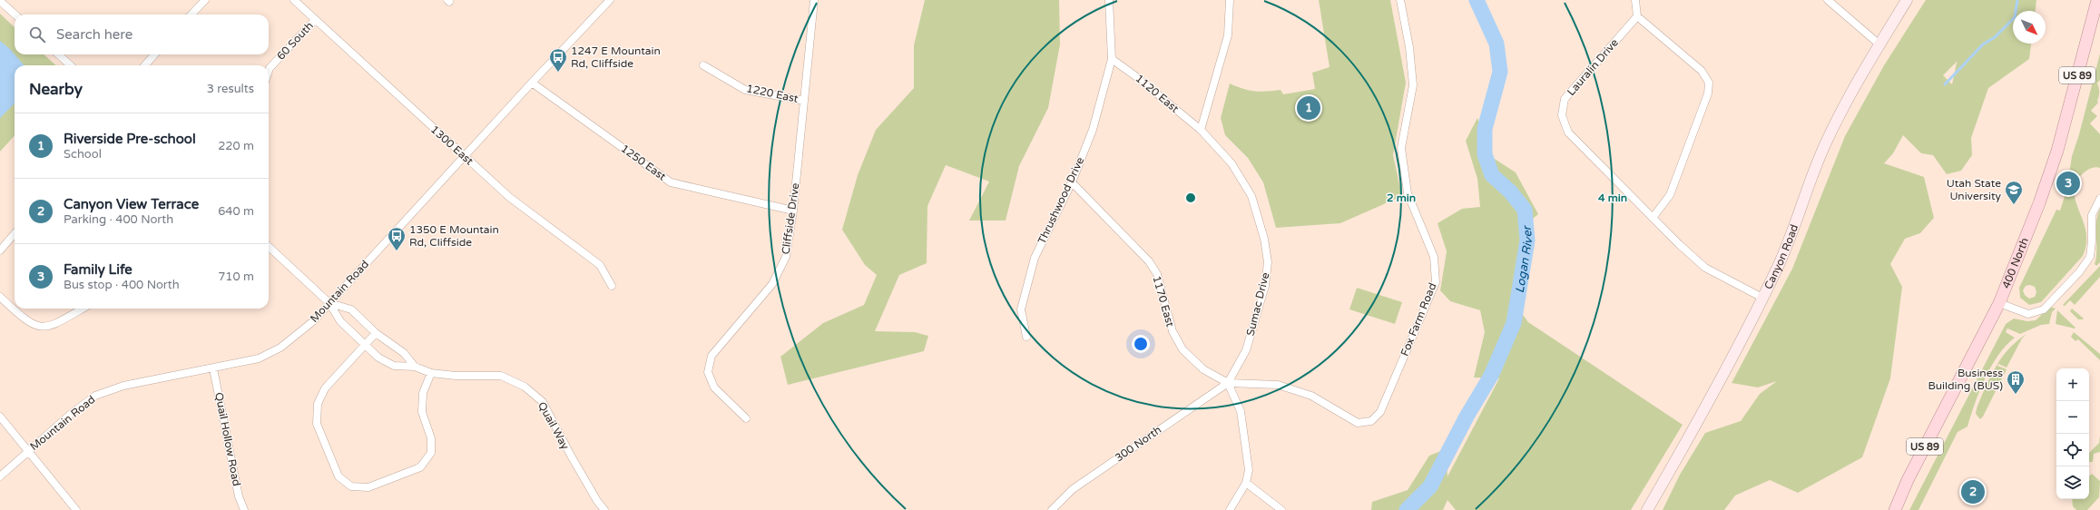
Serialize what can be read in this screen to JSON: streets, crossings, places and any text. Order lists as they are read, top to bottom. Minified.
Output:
{"streets":{"main road":["US 89","400 North"],"street":["60 South","Lauralin Drive","1220 East","1120 East","1300 East","1250 East","Thrushwood Drive","Cliffside Drive","Canyon Road","Mountain Road","1170 East","Sumac Drive","Fox Farm Road","Quail Way","Quail Hollow Road","300 North"]},"crossings":[["60 South","1300 East"],["Lauralin Drive","Canyon Road"],["1220 East","Cliffside Drive"],["1120 East","Thrushwood Drive"],["1120 East","Sumac Drive"],["1300 East","Mountain Road"],["1250 East","Cliffside Drive"],["1250 East","Mountain Road"],["Thrushwood Drive","1170 East"],["Mountain Road","Quail Way"],["Mountain Road","Quail Hollow Road"],["1170 East","Sumac Drive"],["1170 East","Fox Farm Road"],["1170 East","300 North"],["Sumac Drive","Fox Farm Road"],["Sumac Drive","300 North"],["Fox Farm Road","300 North"]],"water":["Logan River"],"places":{"bus stop":["1247 E Mountain Rd, Cliffside","1350 E Mountain Rd, Cliffside"],"school or university":["Utah State University"],"building":["Business Building (BUS)"]},"north":"bottom right","page":{"search":"Search here","heading":["Nearby","3 results"],"pins":["1","3","2"],"list":[{"mark":"1","name":"Riverside Pre-school","note":"School","value":"220 m"},{"mark":"2","name":"Canyon View Terrace","note":"Parking · 400 North","value":"640 m"},{"mark":"3","name":"Family Life","note":"Bus stop · 400 North","value":"710 m"}],"map_buttons":["+","−"]},"rings":["2 min","4 min"]}
